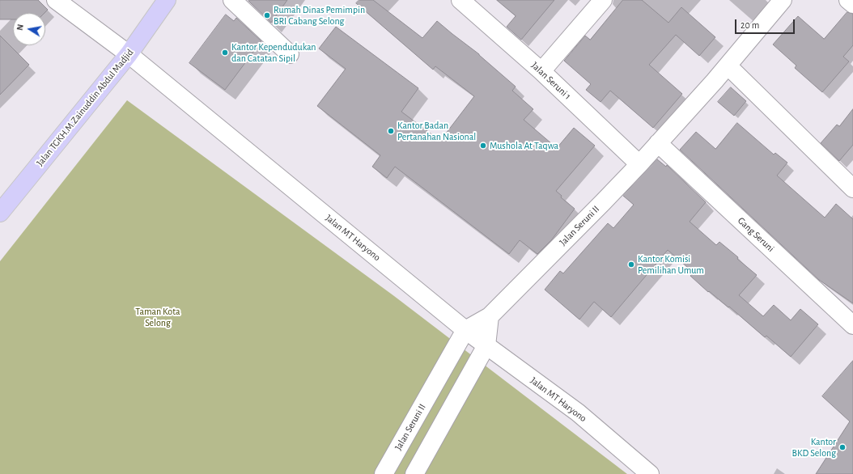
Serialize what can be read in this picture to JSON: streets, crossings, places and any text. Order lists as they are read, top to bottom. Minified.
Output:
{"streets":{"main road":["Jalan TGKH.M.Zainuddin Abdul Madjid"],"street":["Jalan Seruni 1","Jalan Seruni II","Gang Seruni","Jalan MT Haryono"]},"crossings":[["Jalan Seruni 1","Jalan Seruni II"],["Jalan TGKH.M.Zainuddin Abdul Madjid","Jalan MT Haryono"],["Jalan Seruni II","Gang Seruni"],["Jalan Seruni II","Jalan MT Haryono"]],"parks":["Taman Kota Selong"],"places":["Rumah Dinas Pemimpin BRI Cabang Selong","Kantor Kependudukan dan Catatan Sipil","Kantor Badan Pertanahan Nasional","Mushola At Taqwa","Kantor Komisi Pemilihan Umum","Kantor BKD Selong"],"scale_bar":"20 m","north":"left"}
